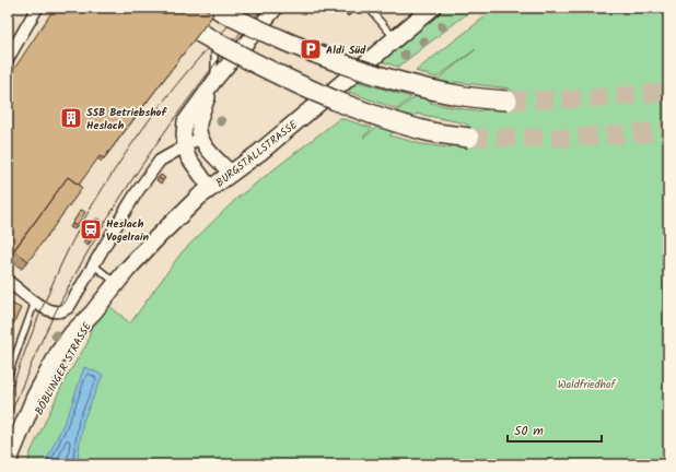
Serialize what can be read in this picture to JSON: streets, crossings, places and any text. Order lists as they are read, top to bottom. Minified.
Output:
{"streets":{"main road":["BURGSTALLSTRASSE","BÖBLINGER STRASSE"]},"crossings":[["BURGSTALLSTRASSE","BÖBLINGER STRASSE"]],"parks":["Waldfriedhof"],"places":{"parking":["Aldi Süd"],"building":["SSB Betriebshof Heslach"],"station":["Heslach Vogelrain"]},"scale_bar":"50 m"}
